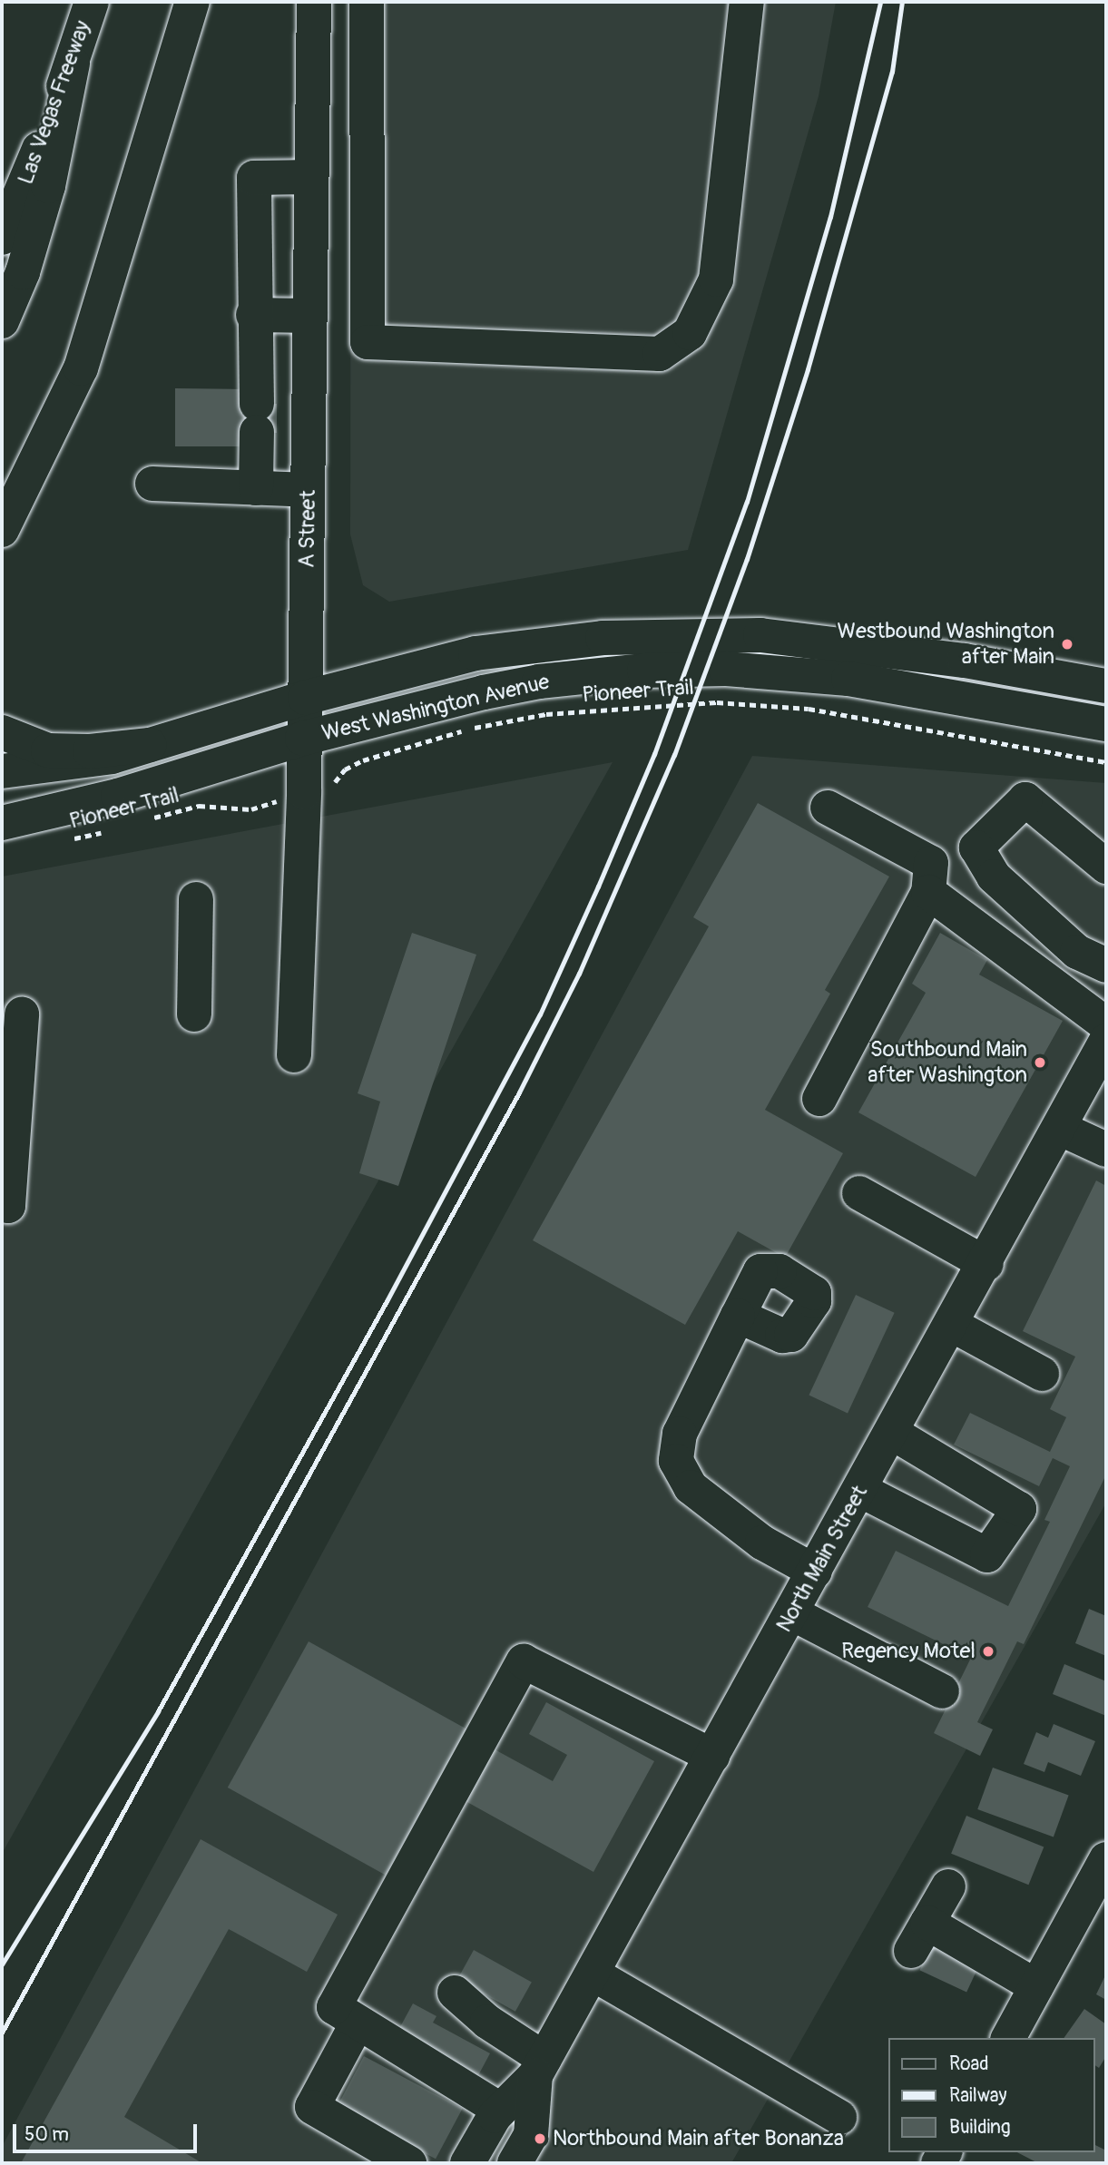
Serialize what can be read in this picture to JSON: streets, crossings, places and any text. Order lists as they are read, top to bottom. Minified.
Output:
{"streets":{"main road":["Las Vegas Freeway","A Street","West Washington Avenue","North Main Street"],"path":["Pioneer Trail"]},"crossings":[["A Street","Pioneer Trail"],["A Street","West Washington Avenue"]],"places":["Westbound Washington after Main","Southbound Main after Washington","Regency Motel","Northbound Main after Bonanza"],"legend":["Road","Railway","Building"],"scale_bar":"50 m"}
